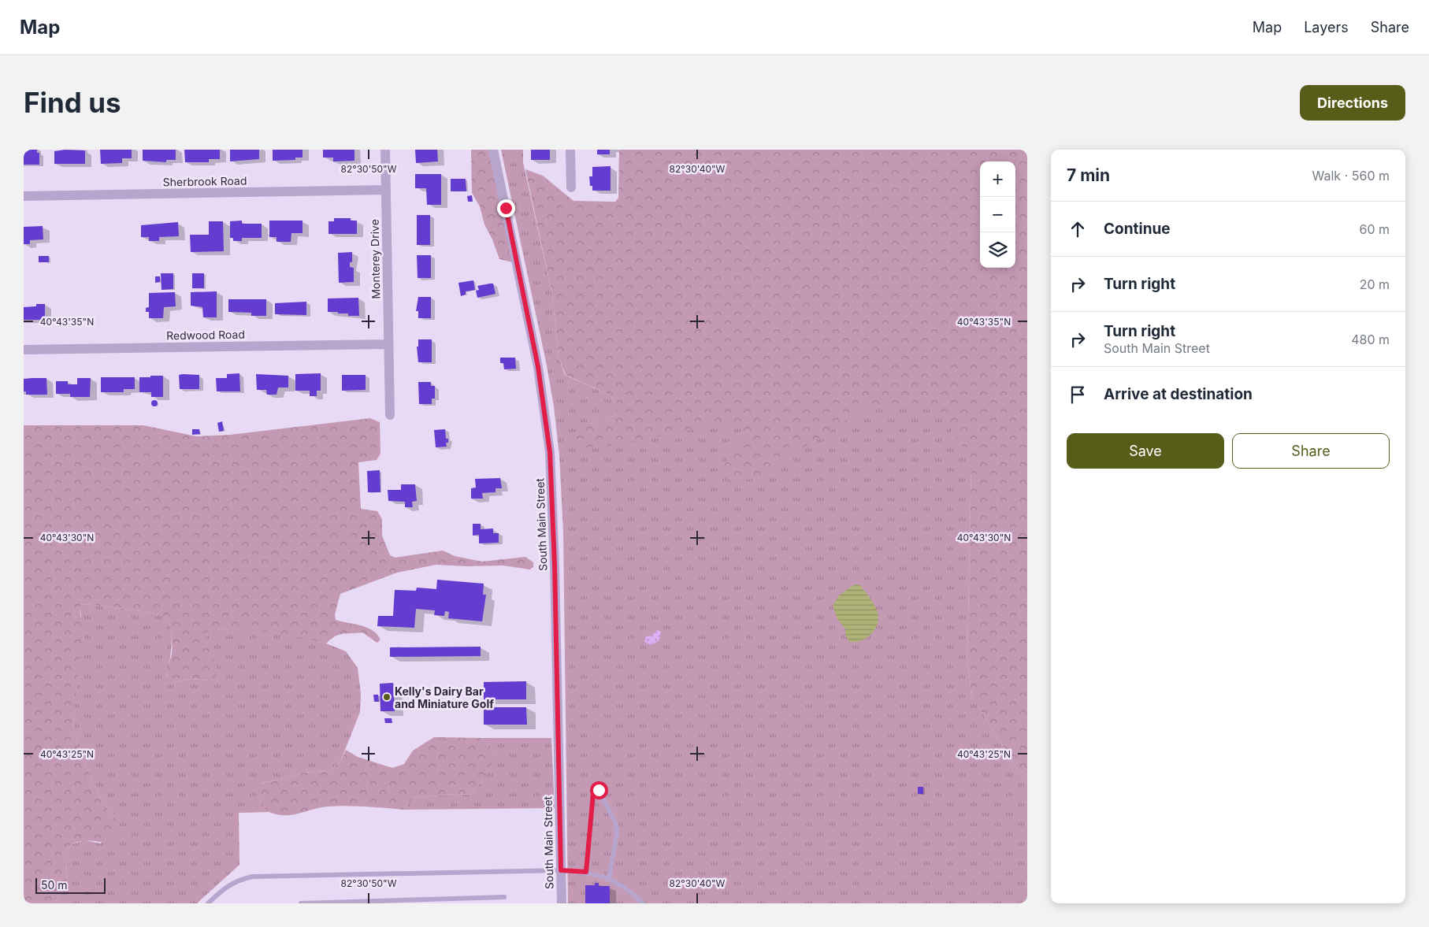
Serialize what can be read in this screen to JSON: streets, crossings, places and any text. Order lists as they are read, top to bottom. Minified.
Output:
{"streets":{"street":["Sherbrook Road","Monterey Drive","Redwood Road","South Main Street"]},"crossings":[["Sherbrook Road","Monterey Drive"],["Monterey Drive","Redwood Road"]],"places":["Kelly's Dairy Bar and Miniature Golf"],"scale_bar":"50 m","page":{"header":"Map","nav":["Map","Layers","Share"],"buttons":["Directions",["Save","Share"]],"title":"Find us","heading":["7 min","Walk · 560 m"],"map_buttons":["+","−"],"list":[["Continue","60 m"],["Turn right","20 m"],["Turn right","South Main Street","480 m"],"Arrive at destination"],"scale":"50 m"},"coordinates":["82°30'50\"W","82°30'40\"W","40°43'35\"N","40°43'30\"N","40°43'25\"N"]}
